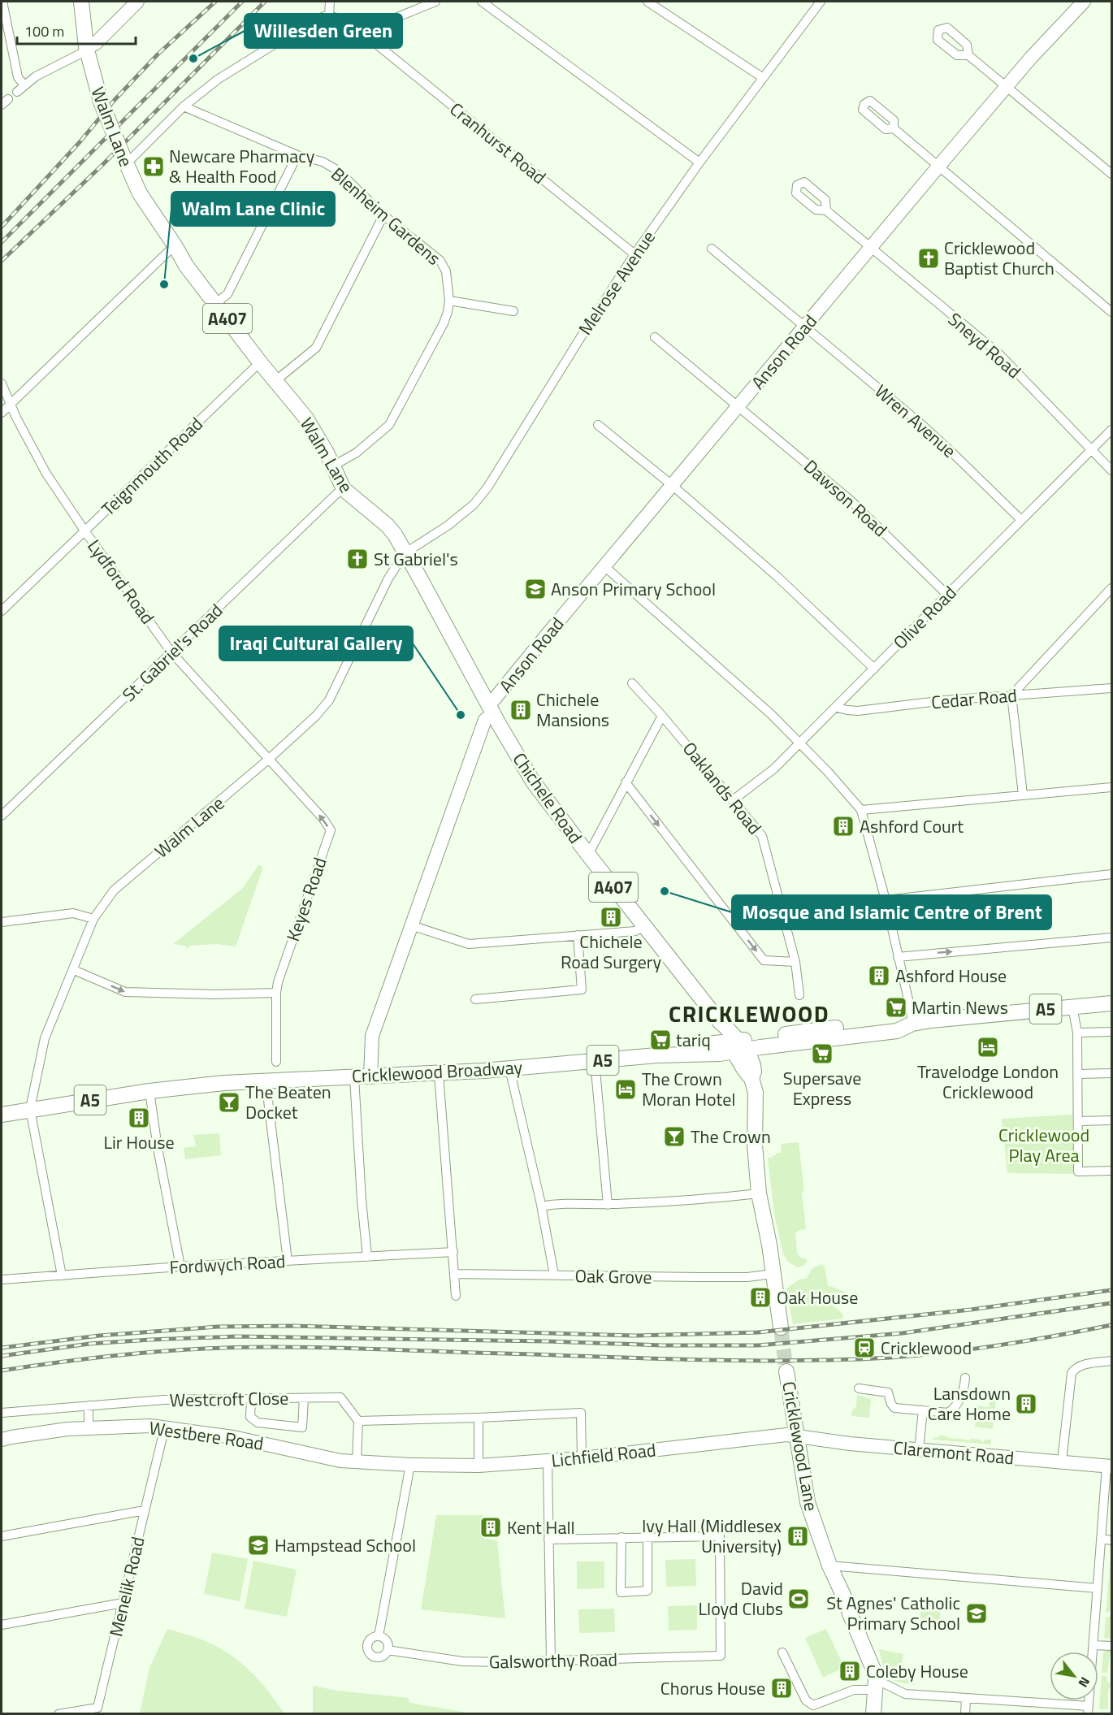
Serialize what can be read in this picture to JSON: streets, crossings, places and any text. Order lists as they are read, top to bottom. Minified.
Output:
{"streets":{"main road":["Walm Lane","A407","Chichele Road","A5","Cricklewood Broadway","Cricklewood Lane"],"street":["Cranhurst Road","Blenheim Gardens","Melrose Avenue","Sneyd Road","Anson Road","Wren Avenue","Teignmouth Road","Dawson Road","Lydford Road","Olive Road","St. Gabriel's Road","Cedar Road","Oaklands Road","Keyes Road","Fordwych Road","Oak Grove","Westcroft Close","Westbere Road","Claremont Road","Lichfield Road","Menelik Road","Galsworthy Road"]},"crossings":[["Walm Lane","Blenheim Gardens"],["Walm Lane","Melrose Avenue"],["Walm Lane","Teignmouth Road"],["Walm Lane","Lydford Road"],["Walm Lane","St. Gabriel's Road"],["Walm Lane","Chichele Road"],["Walm Lane","Keyes Road"],["Walm Lane","Cricklewood Broadway"],["Cranhurst Road","Melrose Avenue"],["Melrose Avenue","Chichele Road"],["A407","Chichele Road"],["A407","Cricklewood Broadway"],["A407","Oak Grove"],["Sneyd Road","Anson Road"],["Sneyd Road","Olive Road"],["Anson Road","Wren Avenue"],["Anson Road","Dawson Road"],["Anson Road","Chichele Road"],["Anson Road","Cricklewood Broadway"],["Wren Avenue","Olive Road"],["Teignmouth Road","Lydford Road"],["Dawson Road","Olive Road"],["Lydford Road","St. Gabriel's Road"],["Lydford Road","Keyes Road"],["Olive Road","Cedar Road"],["Olive Road","Oaklands Road"],["Chichele Road","Cricklewood Broadway"],["Westbere Road","Lichfield Road"],["Westbere Road","Menelik Road"],["Cricklewood Lane","Claremont Road"],["Cricklewood Lane","Lichfield Road"],["Claremont Road","Lichfield Road"]],"one_way":["Keyes Road"],"districts":["CRICKLEWOOD"],"parks":["Cricklewood Play Area"],"places":{"other":["Willesden Green","Walm Lane Clinic","Iraqi Cultural Gallery","Mosque and Islamic Centre of Brent"],"pharmacy":["Newcare Pharmacy & Health Food"],"church":["Cricklewood Baptist Church","St Gabriel's"],"school or university":["Anson Primary School","Hampstead School","St Agnes' Catholic Primary School"],"building":["Chichele Mansions","Ashford Court","Chichele Road Surgery","Ashford House","Lir House","Oak House","Lansdown Care Home","Kent Hall","Ivy Hall (Middlesex University)","Coleby House","Chorus House"],"supermarket":["Martin News","tariq","Supersave Express"],"hotel":["Travelodge London Cricklewood","The Crown Moran Hotel"],"bar":["The Beaten Docket","The Crown"],"station":["Cricklewood"],"sports":["David Lloyd Clubs"]},"scale_bar":"100 m","north":"bottom right"}
